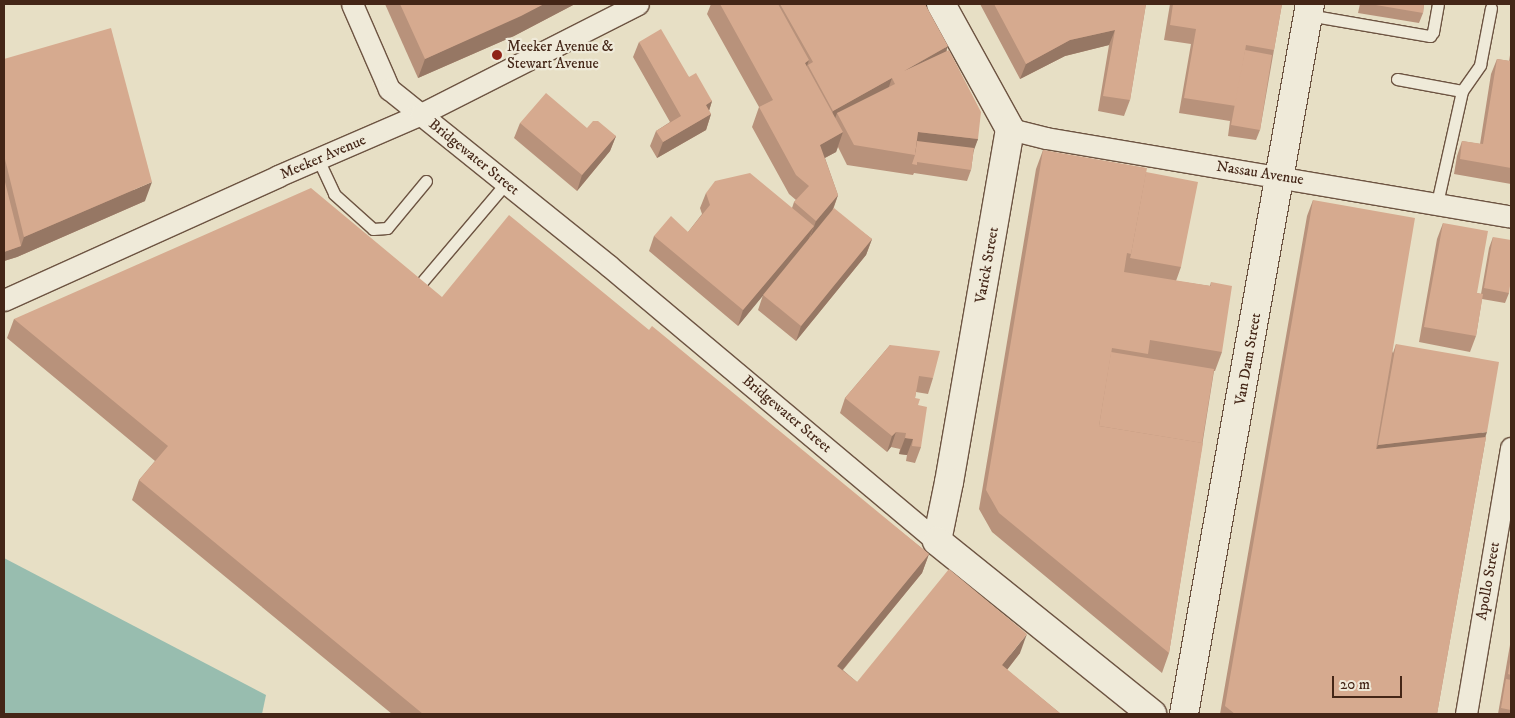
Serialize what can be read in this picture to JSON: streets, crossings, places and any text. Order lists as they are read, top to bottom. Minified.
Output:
{"streets":{"main road":["Bridgewater Street","Varick Street","Van Dam Street"],"street":["Meeker Avenue","Nassau Avenue","Apollo Street"]},"crossings":[["Meeker Avenue","Bridgewater Street"],["Bridgewater Street","Varick Street"],["Nassau Avenue","Varick Street"],["Nassau Avenue","Van Dam Street"]],"places":["Meeker Avenue & Stewart Avenue"],"scale_bar":"20 m"}
